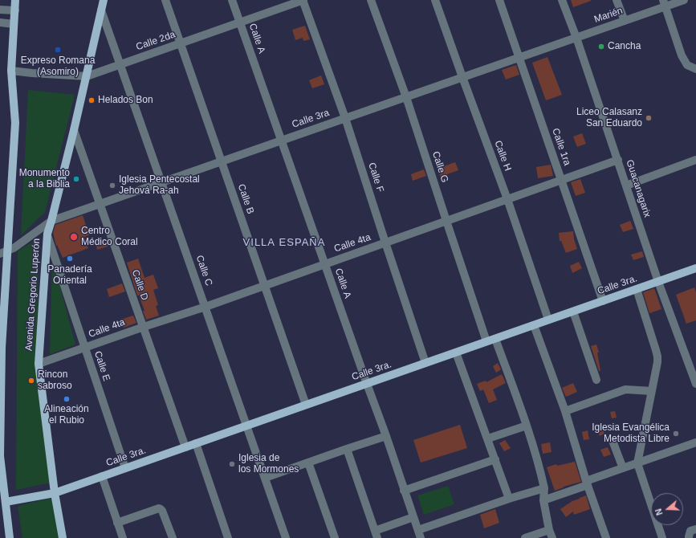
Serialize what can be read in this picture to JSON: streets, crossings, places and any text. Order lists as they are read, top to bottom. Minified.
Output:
{"streets":{"main road":["Calle 3ra.","Avenida Gregorio Luperón"],"street":["Marién","Calle A","Calle 2da","Calle 3ra","Calle 1ra","Calle H","Calle G","Calle F","Guacanagarix","Calle B","Calle 4ta","Calle C","Calle D","Calle E"]},"crossings":[["Marién","Calle 3ra"],["Marién","Guacanagarix"],["Calle A","Calle 2da"],["Calle A","Calle 3ra"],["Calle A","Calle 4ta"],["Calle A","Calle 3ra."],["Calle 2da","Calle F"],["Calle 2da","Calle B"],["Calle 2da","Calle C"],["Calle 2da","Avenida Gregorio Luperón"],["Calle 3ra","Calle 1ra"],["Calle 3ra","Calle H"],["Calle 3ra","Calle G"],["Calle 3ra","Calle F"],["Calle 3ra","Guacanagarix"],["Calle 3ra","Calle B"],["Calle 3ra","Calle C"],["Calle 3ra","Calle D"],["Calle 3ra","Avenida Gregorio Luperón"],["Calle 1ra","Calle 4ta"],["Calle 1ra","Calle 3ra."],["Calle H","Calle 4ta"],["Calle H","Calle 3ra."],["Calle G","Calle 4ta"],["Calle G","Calle 3ra."],["Calle F","Calle 4ta"],["Calle F","Calle 3ra."],["Guacanagarix","Calle 4ta"],["Guacanagarix","Calle 3ra."],["Calle B","Calle 4ta"],["Calle B","Calle 3ra."],["Calle 4ta","Calle C"],["Calle 4ta","Calle D"],["Calle 4ta","Avenida Gregorio Luperón"],["Calle 4ta","Calle E"],["Calle C","Calle 3ra."],["Calle C","Avenida Gregorio Luperón"],["Calle D","Calle 3ra."],["Calle D","Avenida Gregorio Luperón"],["Calle 3ra.","Avenida Gregorio Luperón"],["Calle 3ra.","Calle E"],["Avenida Gregorio Luperón","Calle E"]],"districts":["VILLA ESPAÑA"],"places":["Cancha","Expreso Romana (Asomiro)","Helados Bon","Liceo Calasanz San Eduardo","Monumento a la Biblia","Iglesia Pentecostal Jehová Ra-ah","Centro Médico Coral","Panadería Oriental","Rincon sabroso","Alineación el Rubio","Iglesia Evangélica Metodista Libre","Iglesia de los Mormones"],"north":"left"}
